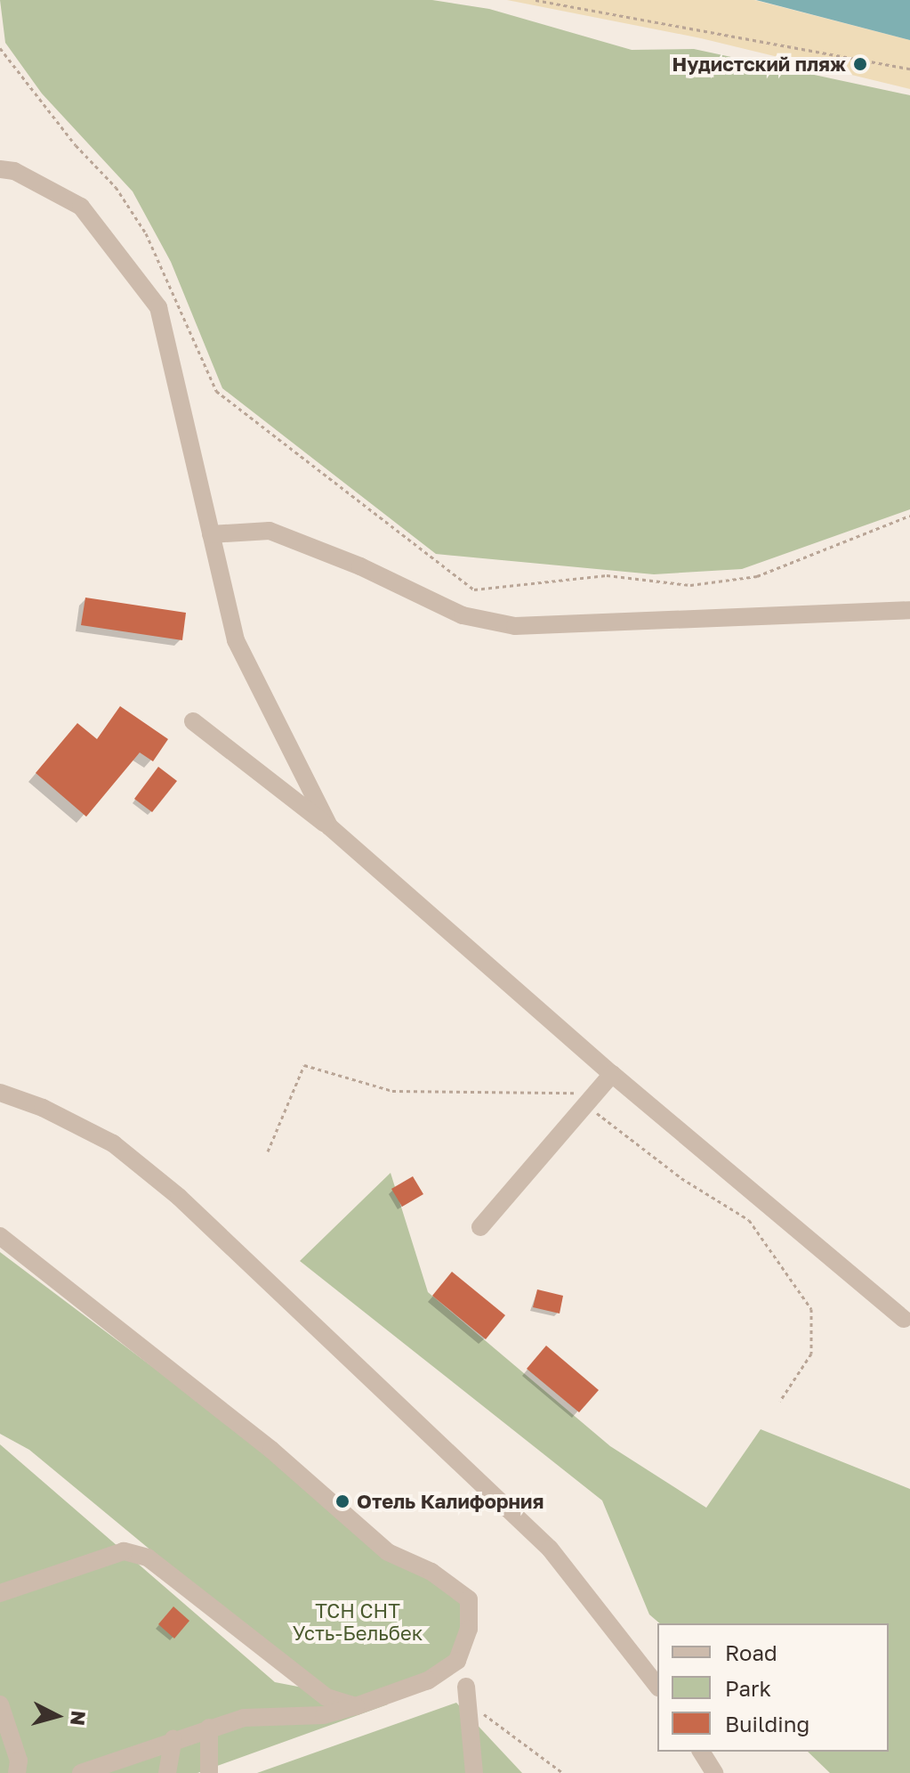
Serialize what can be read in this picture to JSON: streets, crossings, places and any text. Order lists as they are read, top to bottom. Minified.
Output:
{"parks":["ТСН СНТ Усть-Бельбек"],"places":["Нудистский пляж","Отель Калифорния"],"legend":["Road","Park","Building"],"north":"right"}
